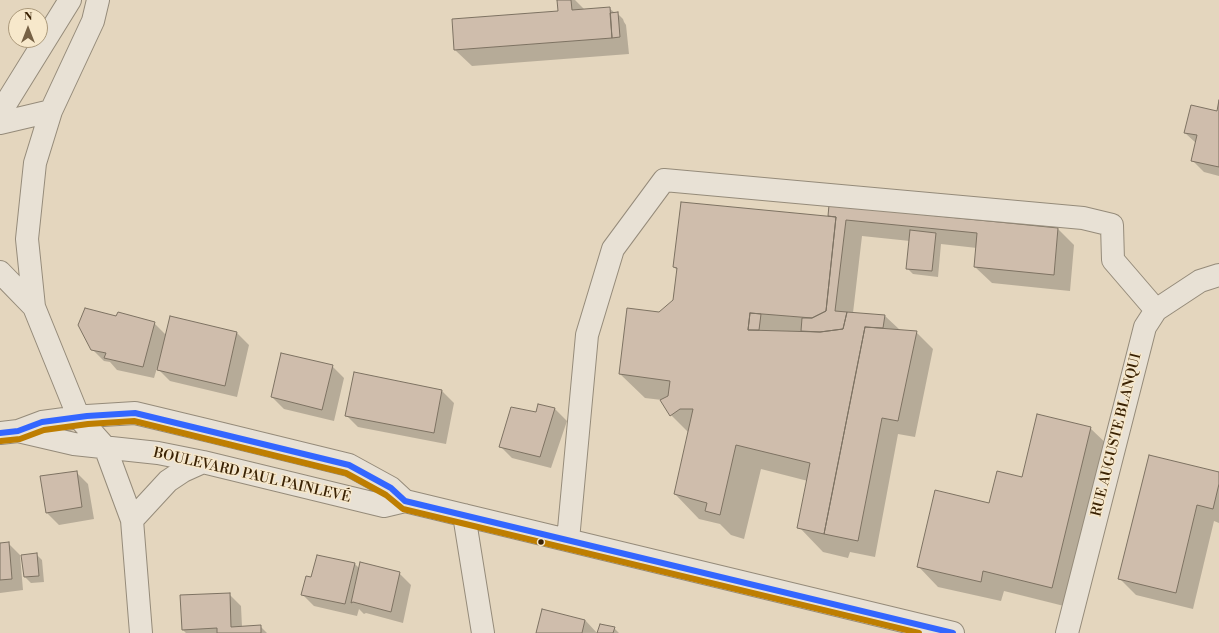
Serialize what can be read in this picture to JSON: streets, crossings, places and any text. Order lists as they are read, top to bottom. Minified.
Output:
{"streets":{"street":["RUE AUGUSTE BLANQUI","BOULEVARD PAUL PAINLEVÉ"]},"north":"top"}
